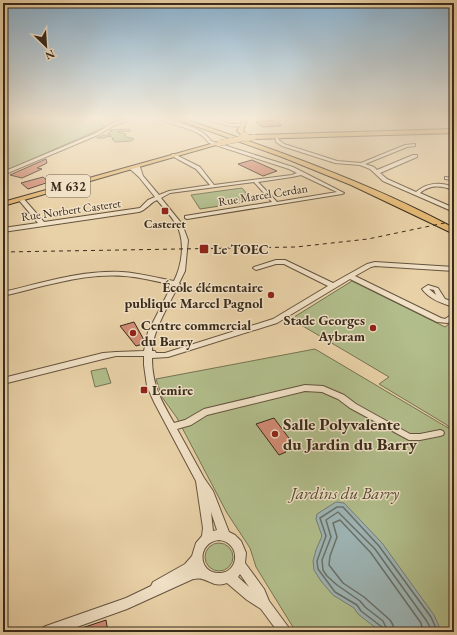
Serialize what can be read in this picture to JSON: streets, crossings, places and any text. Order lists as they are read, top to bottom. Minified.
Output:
{"streets":{"main road":["M 632"],"street":["Rue Marcel Cerdan","Rue Norbert Casteret"]},"parks":["Jardins du Barry"],"places":{"transit":["Casteret","Le TOEC","Lemire"],"other":["École élémentaire publique Marcel Pagnol","Stade Georges Aybram","Centre commercial du Barry","Salle Polyvalente du Jardin du Barry"]},"north":"bottom right"}
